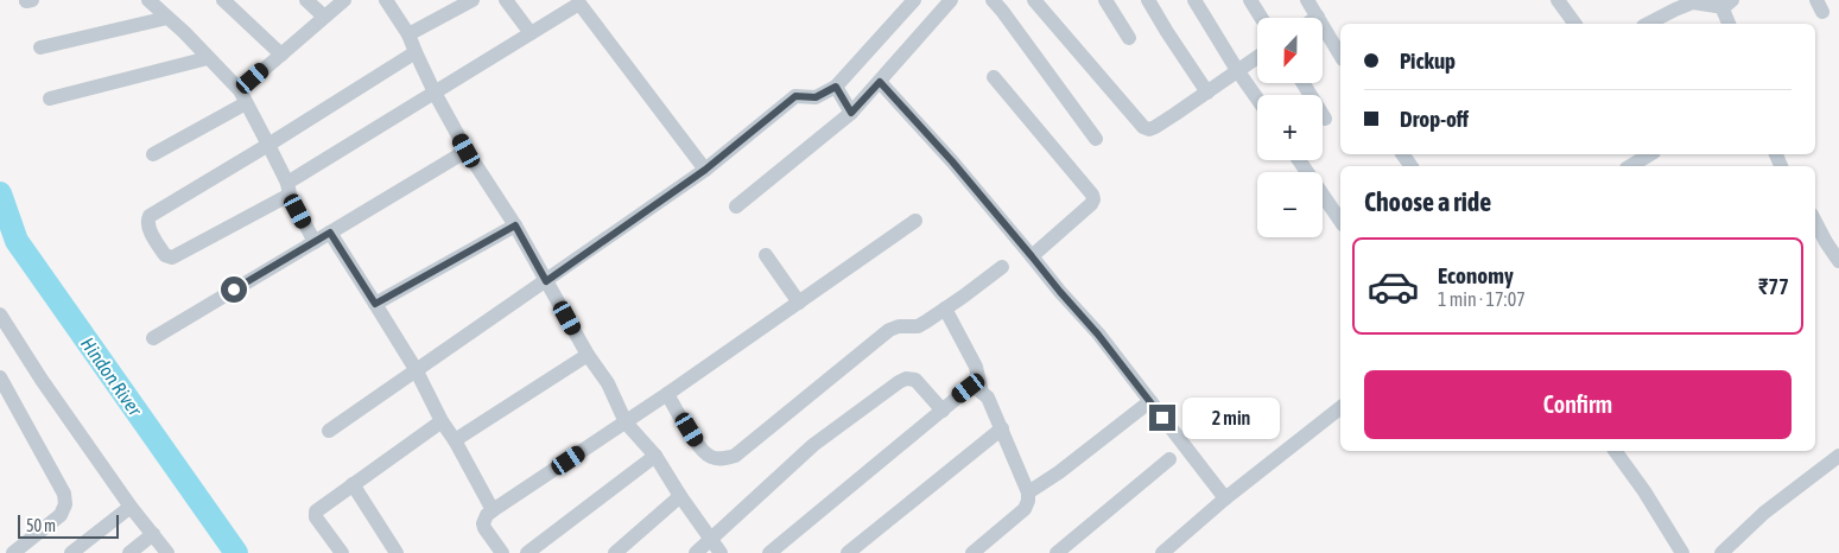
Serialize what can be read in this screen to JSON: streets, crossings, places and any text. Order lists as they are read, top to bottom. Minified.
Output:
{"water":["Hindon River"],"scale_bar":"50 m","north":"bottom","page":{"map_buttons":["+","−"],"banner":["Pickup","Drop-off"],"heading":"Choose a ride","list":[{"name":"Economy","note":"1 min · 17:07","value":"₹77"}],"buttons":"Confirm","bubble":"2 min","scale":"50 m"}}
